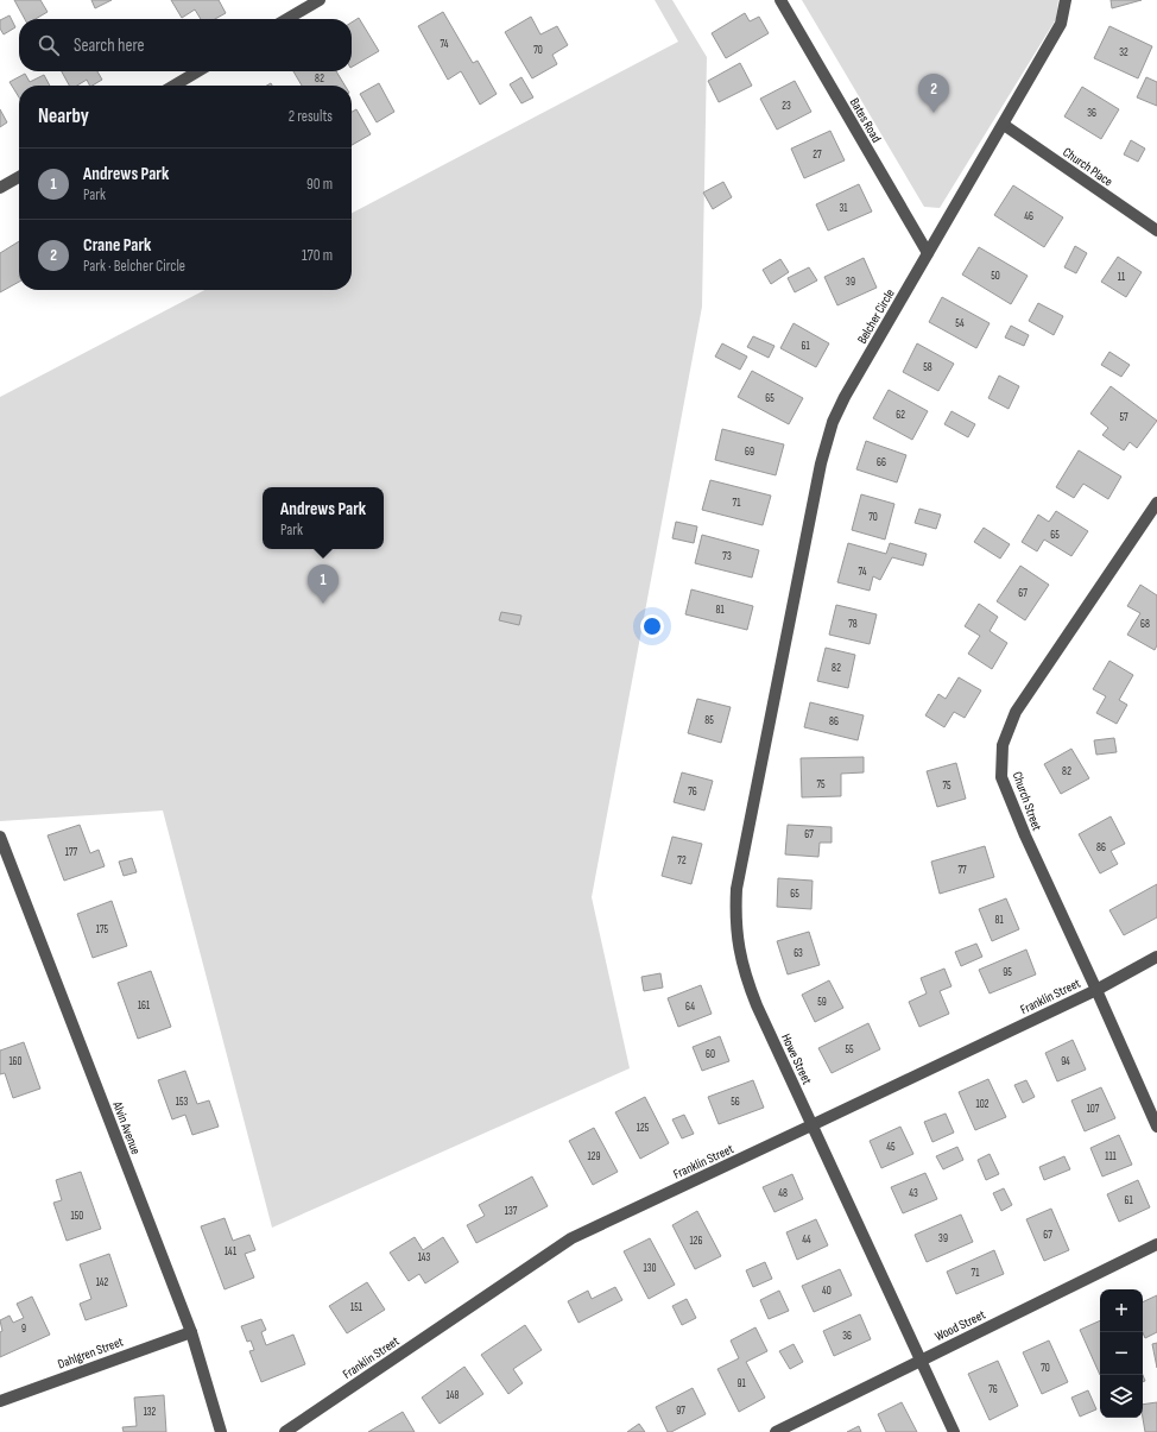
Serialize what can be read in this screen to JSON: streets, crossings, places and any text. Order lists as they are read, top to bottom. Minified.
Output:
{"streets":{"street":["Bates Road","Church Place","Belcher Circle","Church Street","Franklin Street","Howe Street","Alvin Avenue","Wood Street","Dahlgren Street"]},"crossings":[["Bates Road","Belcher Circle"],["Church Place","Belcher Circle"],["Belcher Circle","Howe Street"],["Church Street","Franklin Street"],["Franklin Street","Howe Street"],["Howe Street","Wood Street"],["Alvin Avenue","Dahlgren Street"]],"house_numbers":["74","70","32","82","23","36","27","31","46","50","11","39","54","61","58","65","62","57","69","66","71","70","65","73","74","67","81","78","68","82","85","86","82","75","75","76","67","86","177","72","77","65","81","175","63","95","59","161","64","55","60","160","94","153","56","102","107","125","45","129","111","48","43","61","137","150","67","39","44","126","141","143","130","71","142","40","151","9","36","70","91","76","148","97","132"],"page":{"search":"Search here","pins":["2","1"],"heading":["Nearby","2 results"],"list":[{"mark":"1","name":"Andrews Park","note":"Park","value":"90 m"},{"mark":"2","name":"Crane Park","note":"Park · Belcher Circle","value":"170 m"}],"popup":["Andrews Park","Park"],"map_buttons":["+","−"]}}
